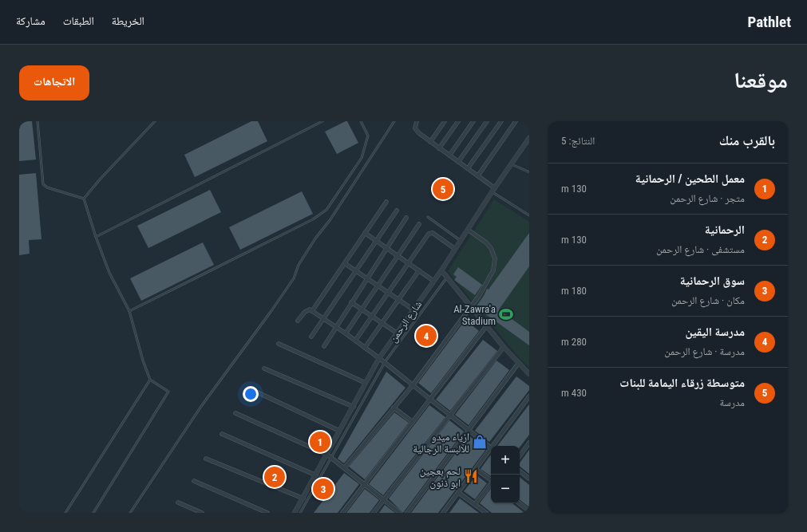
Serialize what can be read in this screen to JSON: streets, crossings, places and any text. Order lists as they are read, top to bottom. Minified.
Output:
{"streets":{"street":["شارع الرحمن"]},"places":{"sports":["Al-Zawra'a Stadium"],"shop":["ازياء ميدو للالبسة الرجالية"],"restaurant":["لحم بعجين ابو ذنون"]},"page":{"header":"Pathlet","nav":["الخريطة","الطبقات","مشاركة"],"title":"موقعنا","buttons":"الاتجاهات","heading":["بالقرب منك","النتائج: 5"],"list":[{"mark":"1","name":"معمل الطحين / الرحمانية","note":"متجر · شارع الرحمن","value":"130 m"},{"mark":"2","name":"الرحمانية","note":"مستشفى · شارع الرحمن","value":"130 m"},{"mark":"3","name":"سوق الرحمانية","note":"مكان · شارع الرحمن","value":"180 m"},{"mark":"4","name":"مدرسة اليقين","note":"مدرسة · شارع الرحمن","value":"280 m"},{"mark":"5","name":"متوسطة زرقاء اليمامة للبنات","note":"مدرسة","value":"430 m"}],"pins":["5","4","1","2","3"],"map_buttons":["+","−"]}}
